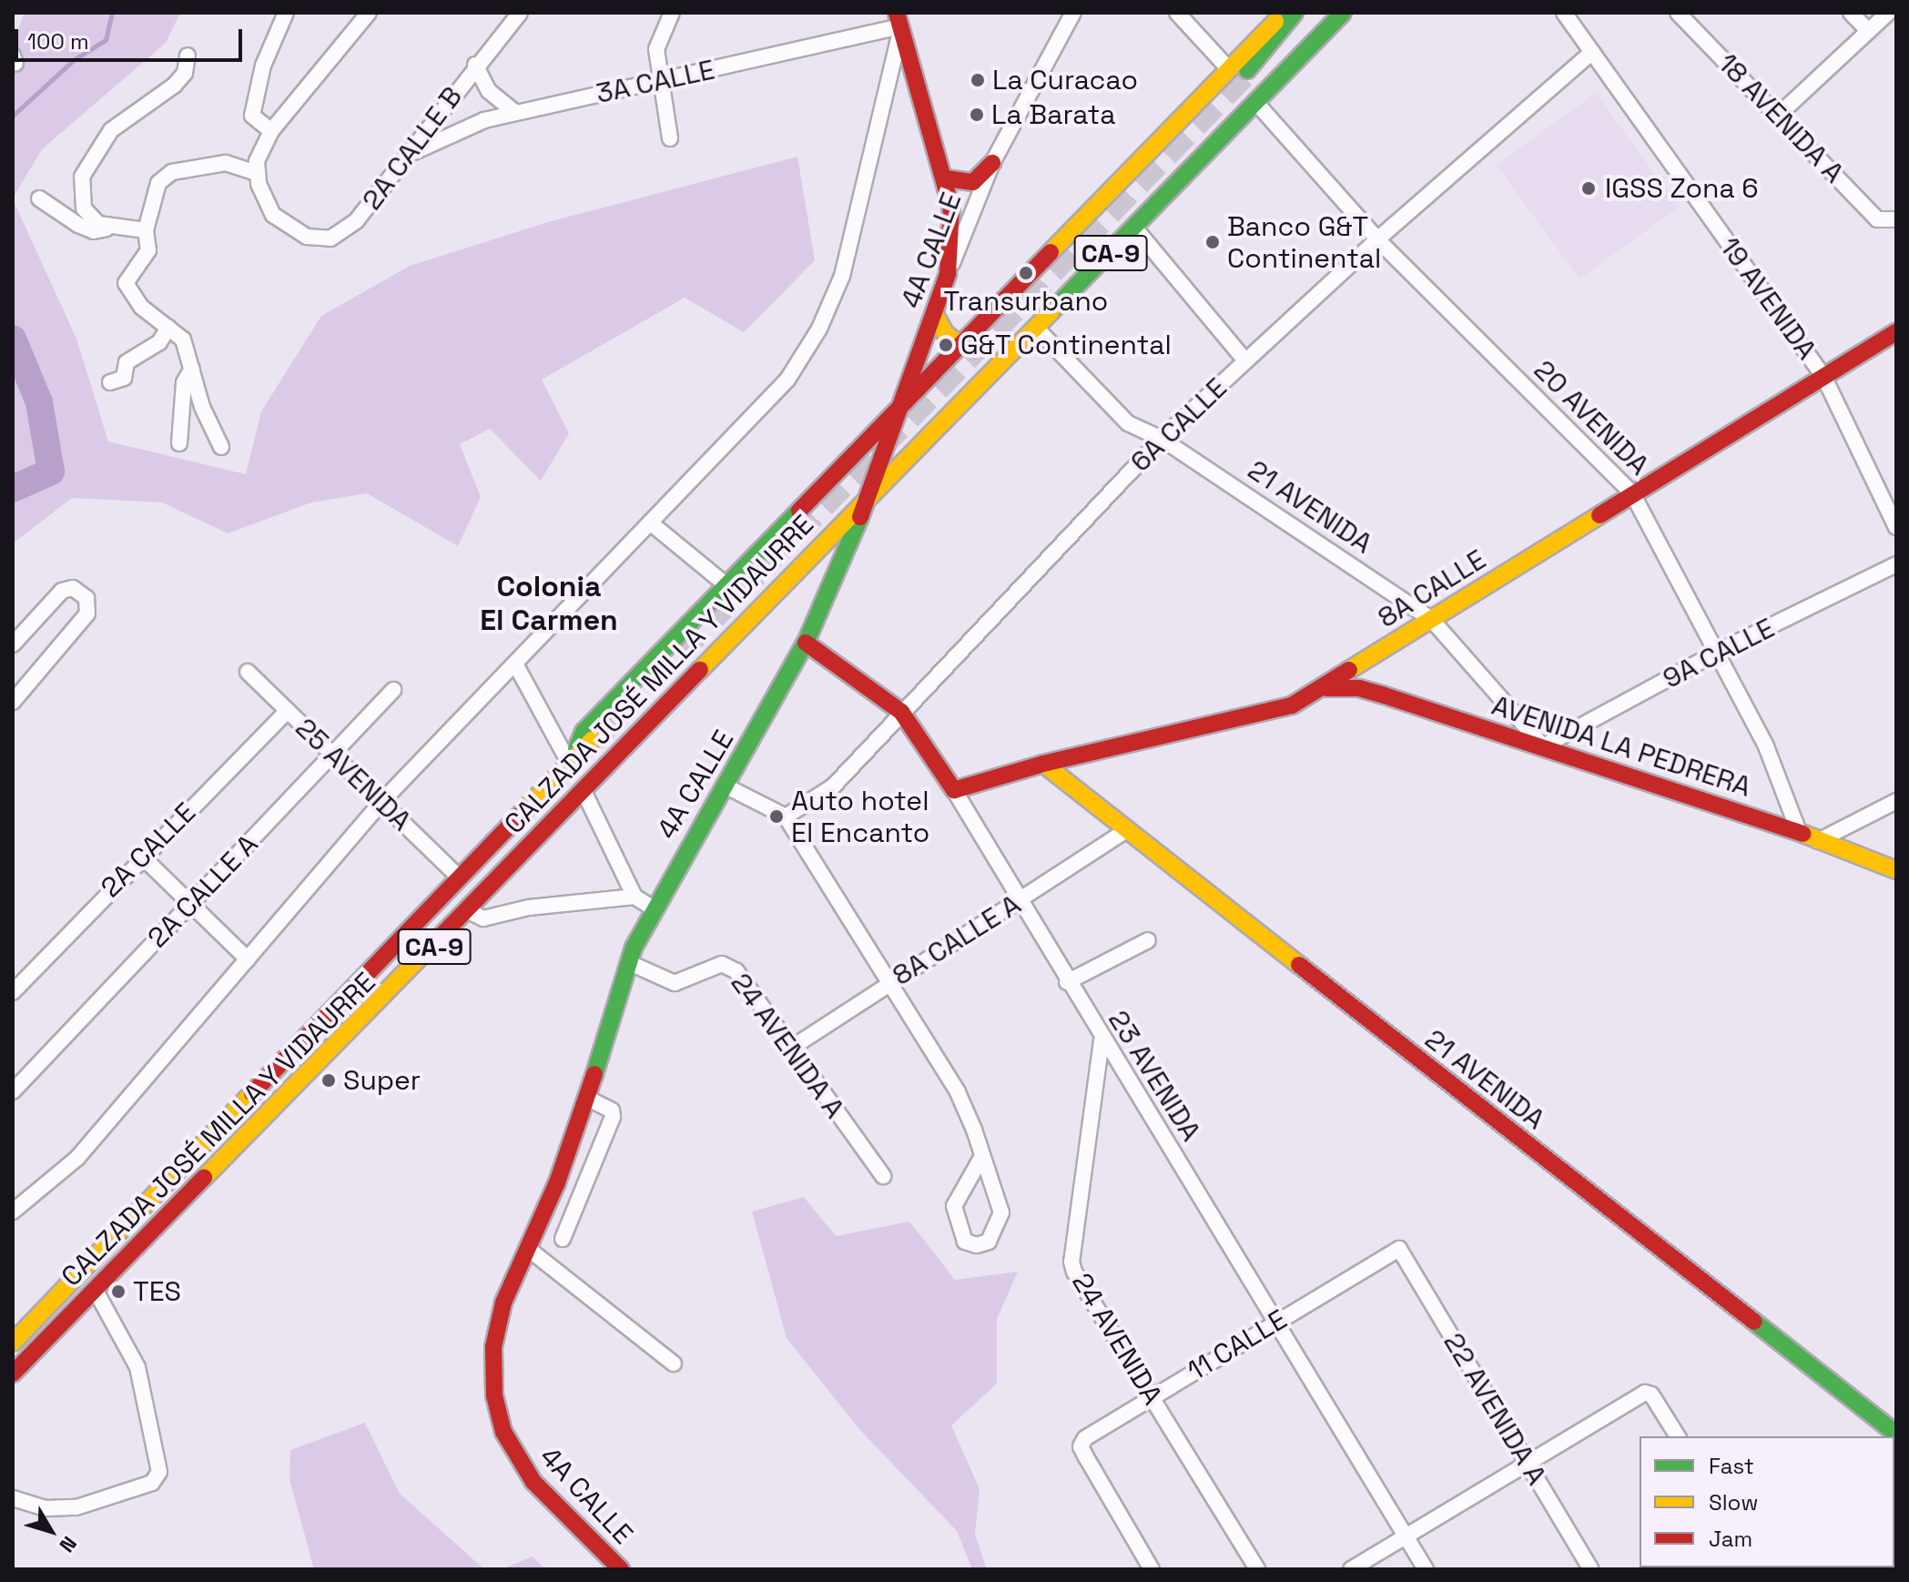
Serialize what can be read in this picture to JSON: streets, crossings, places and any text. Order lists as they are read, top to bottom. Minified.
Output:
{"streets":{"main road":["4A CALLE","CA-9","21 AVENIDA","8A CALLE","CALZADA JOSÉ MILLA Y VIDAURRE","AVENIDA LA PEDRERA","23 AVENIDA"],"street":["3A CALLE","18 AVENIDA A","2A CALLE B","19 AVENIDA","20 AVENIDA","6A CALLE","9A CALLE","25 AVENIDA","2A CALLE","2A CALLE A","8A CALLE A","24 AVENIDA A","24 AVENIDA","11 CALLE","22 AVENIDA A"]},"crossings":[["3A CALLE","2A CALLE B"],["4A CALLE","CALZADA JOSÉ MILLA Y VIDAURRE"],["4A CALLE","24 AVENIDA A"],["4A CALLE","23 AVENIDA"],["19 AVENIDA","6A CALLE"],["19 AVENIDA","8A CALLE"],["20 AVENIDA","6A CALLE"],["20 AVENIDA","8A CALLE"],["20 AVENIDA","9A CALLE"],["20 AVENIDA","CALZADA JOSÉ MILLA Y VIDAURRE"],["20 AVENIDA","AVENIDA LA PEDRERA"],["6A CALLE","21 AVENIDA"],["6A CALLE","23 AVENIDA"],["21 AVENIDA","8A CALLE"],["21 AVENIDA","9A CALLE"],["21 AVENIDA","CALZADA JOSÉ MILLA Y VIDAURRE"],["21 AVENIDA","AVENIDA LA PEDRERA"],["21 AVENIDA","8A CALLE A"],["8A CALLE","AVENIDA LA PEDRERA"],["8A CALLE","23 AVENIDA"],["9A CALLE","AVENIDA LA PEDRERA"],["CALZADA JOSÉ MILLA Y VIDAURRE","25 AVENIDA"],["25 AVENIDA","2A CALLE"],["25 AVENIDA","2A CALLE A"],["8A CALLE A","24 AVENIDA A"],["8A CALLE A","23 AVENIDA"],["23 AVENIDA","24 AVENIDA"],["23 AVENIDA","11 CALLE"],["24 AVENIDA","11 CALLE"],["11 CALLE","22 AVENIDA A"]],"districts":["Colonia El Carmen"],"places":["La Curacao","La Barata","IGSS Zona 6","Banco G&T Continental","Transurbano","G&T Continental","Auto hotel El Encanto","Super","TES"],"legend":["Fast","Slow","Jam"],"scale_bar":"100 m","north":"bottom right"}
